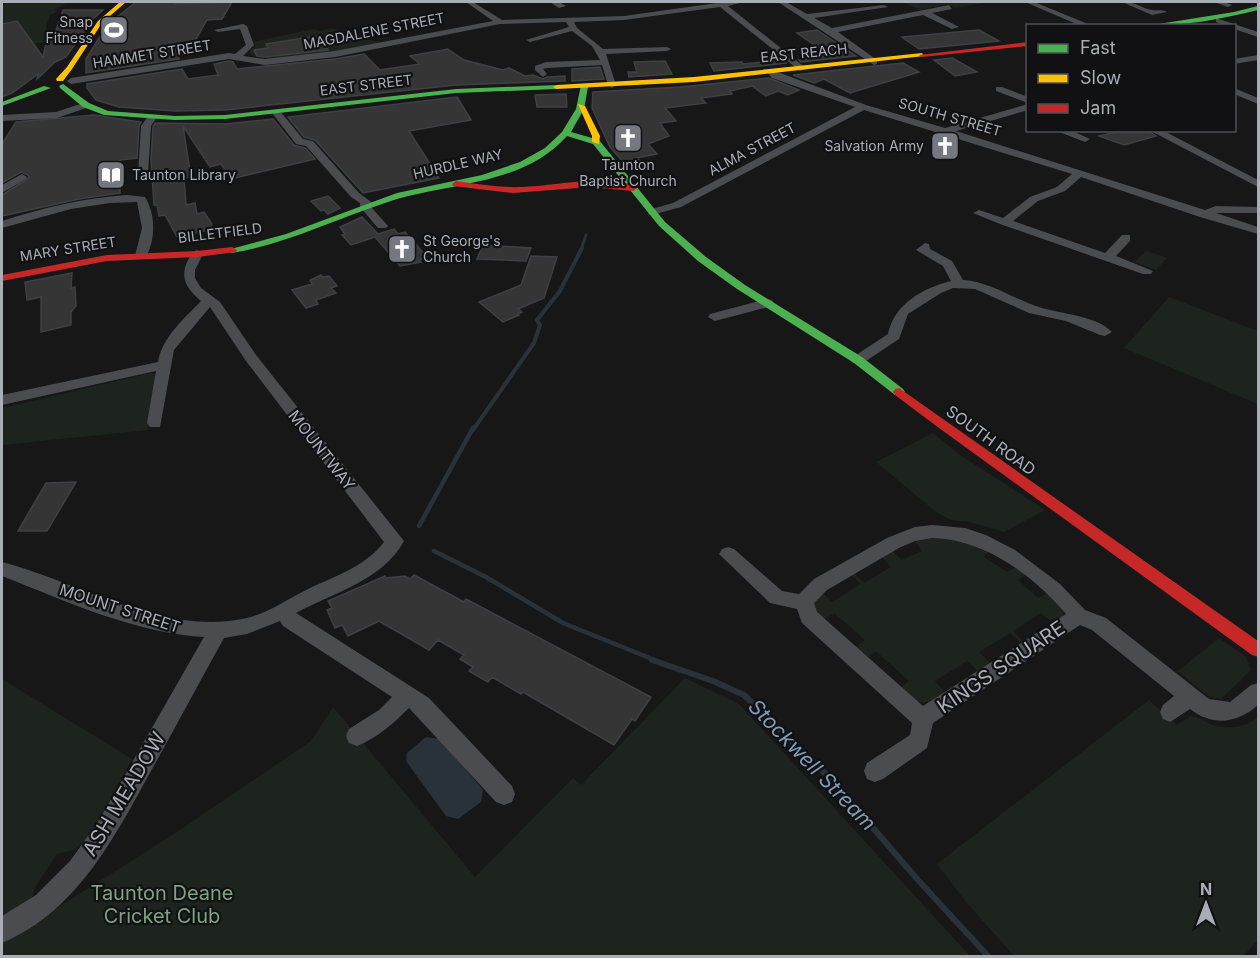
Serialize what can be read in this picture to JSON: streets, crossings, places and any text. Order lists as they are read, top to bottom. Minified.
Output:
{"streets":{"main road":["EAST REACH","EAST STREET","HURDLE WAY","BILLETFIELD","MARY STREET","SOUTH ROAD"],"street":["MAGDALENE STREET","HAMMET STREET","SOUTH STREET","ALMA STREET","MOUNTWAY","MOUNT STREET","KINGS SQUARE","ASH MEADOW"]},"crossings":[["MAGDALENE STREET","HAMMET STREET"],["EAST REACH","EAST STREET"],["EAST REACH","SOUTH STREET"],["EAST REACH","HURDLE WAY"],["EAST STREET","HURDLE WAY"],["SOUTH STREET","ALMA STREET"],["ALMA STREET","SOUTH ROAD"],["HURDLE WAY","BILLETFIELD"],["BILLETFIELD","MARY STREET"],["BILLETFIELD","MOUNTWAY"],["MOUNTWAY","MOUNT STREET"],["MOUNT STREET","ASH MEADOW"]],"water":["Stockwell Stream"],"parks":["Taunton Deane Cricket Club"],"places":{"sports":["Snap Fitness"],"church":["Taunton Baptist Church","Salvation Army","St George's Church"],"library":["Taunton Library"]},"legend":["Fast","Slow","Jam"],"north":"top"}
